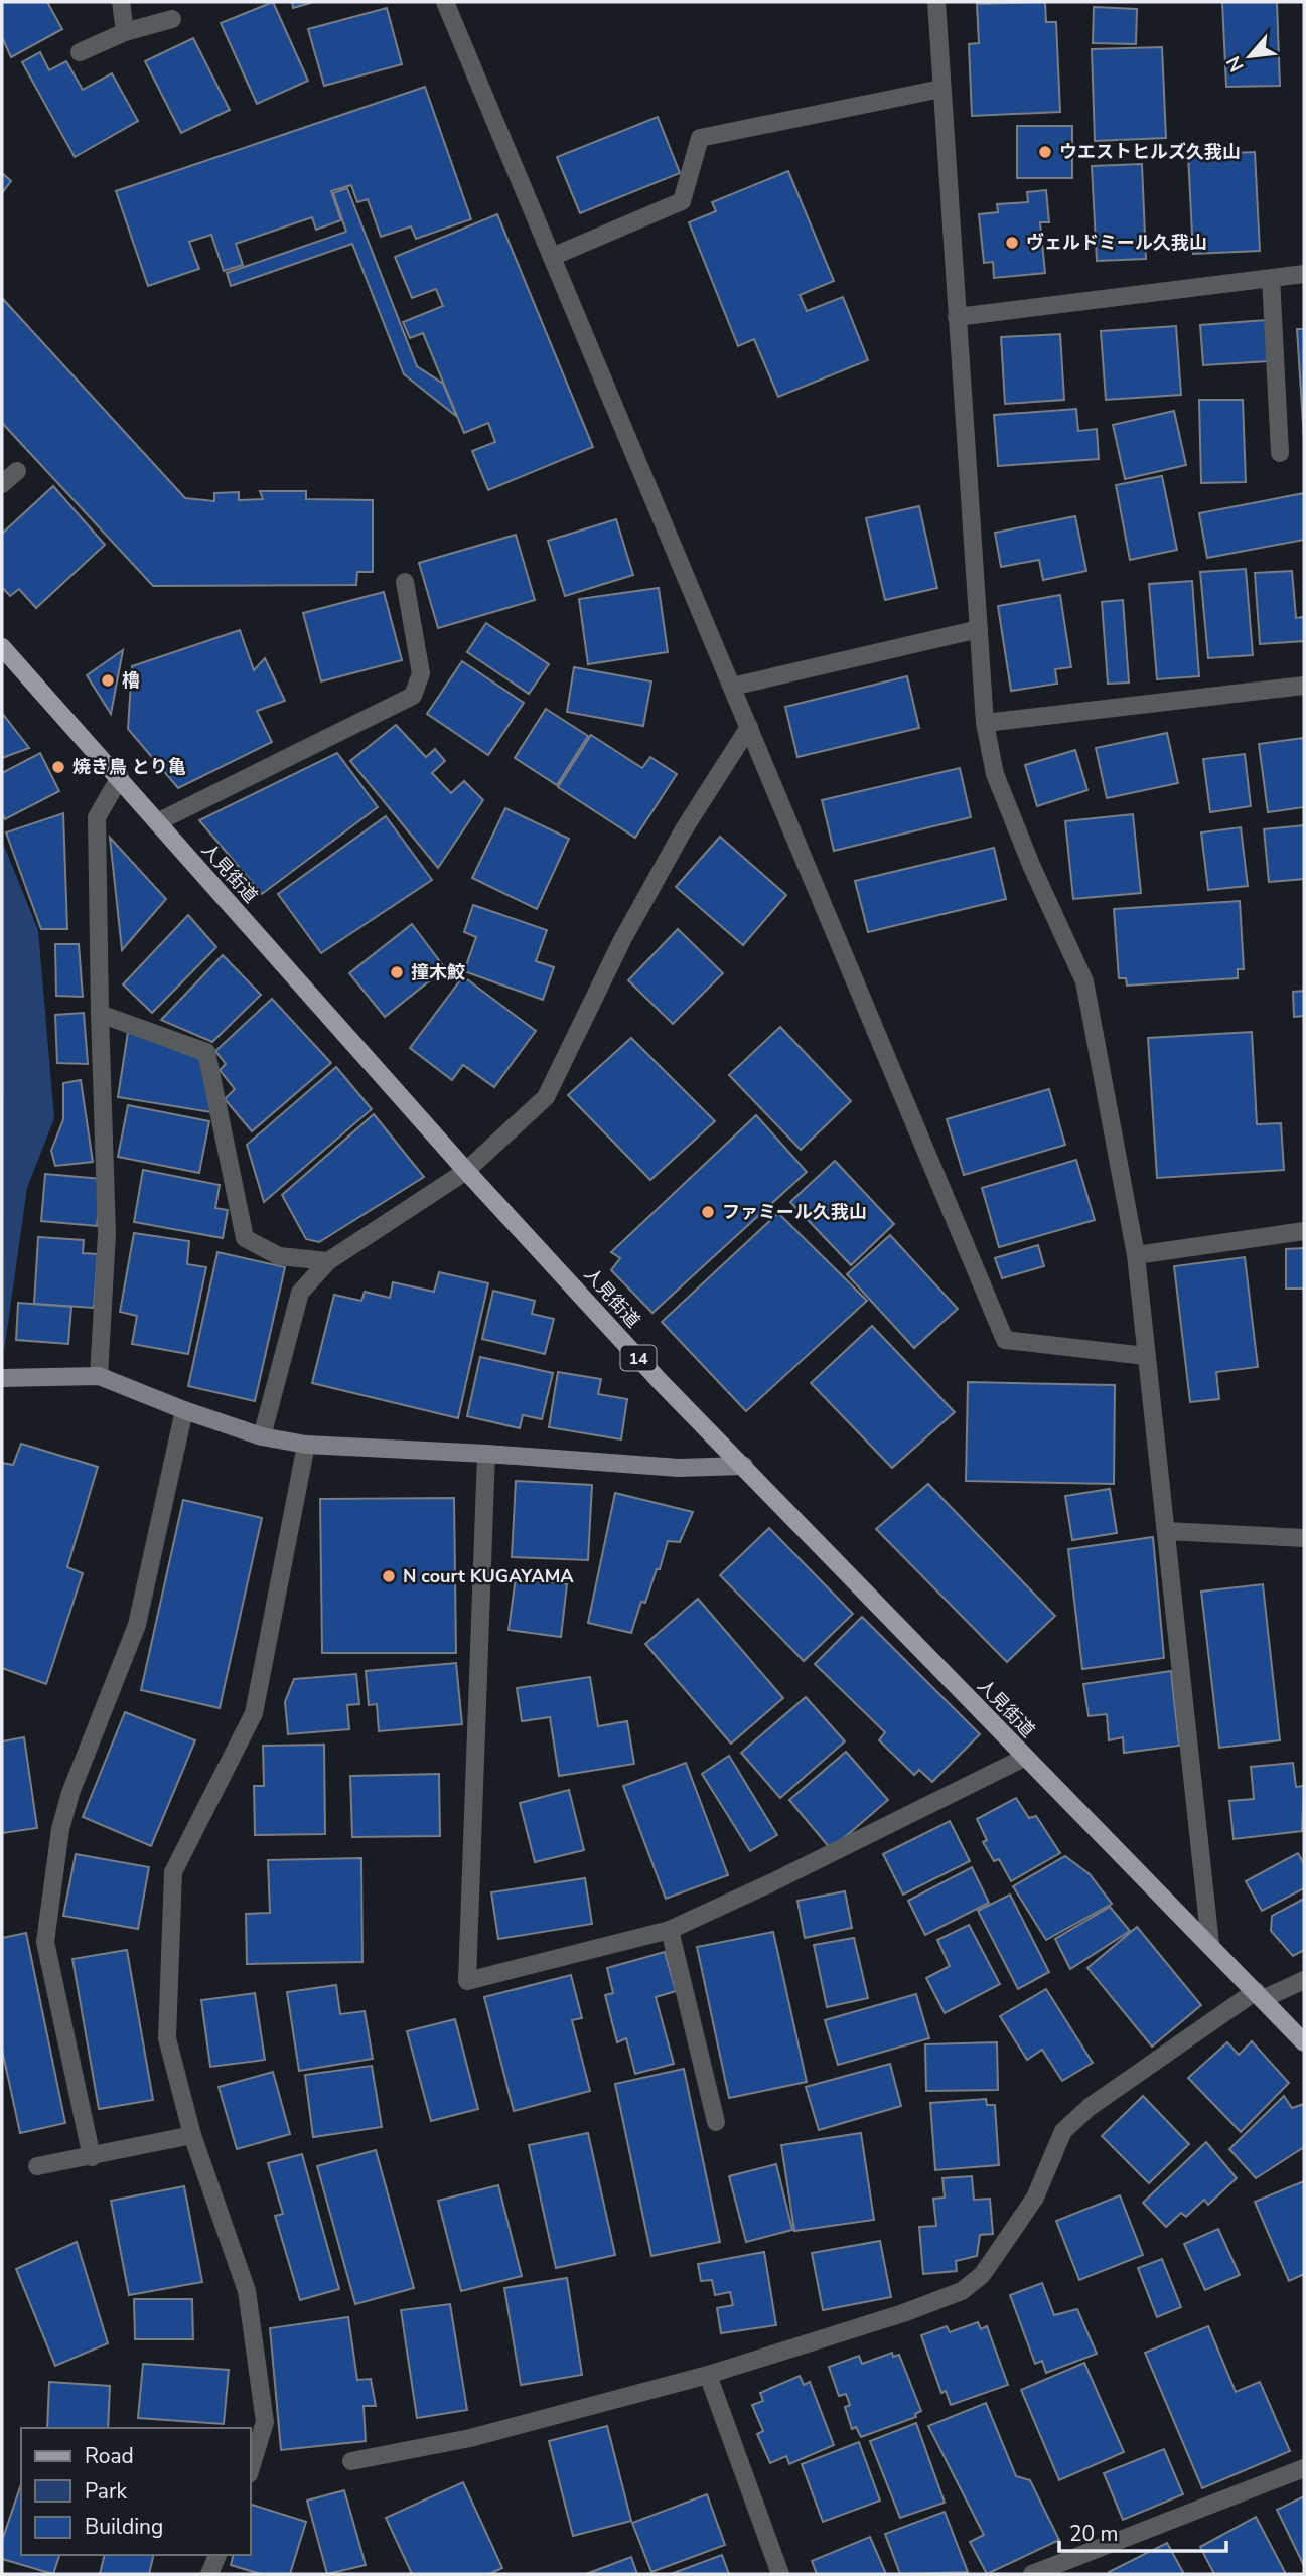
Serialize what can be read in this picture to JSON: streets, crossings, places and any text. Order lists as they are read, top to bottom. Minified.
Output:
{"streets":{"main road":["人見街道","14"]},"places":["ウエストヒルズ久我山","ヴェルドミール久我山","櫓","焼き鳥 とり亀","撞木鮫","ファミール久我山","N court KUGAYAMA"],"legend":["Road","Park","Building"],"scale_bar":"20 m","north":"bottom left"}
